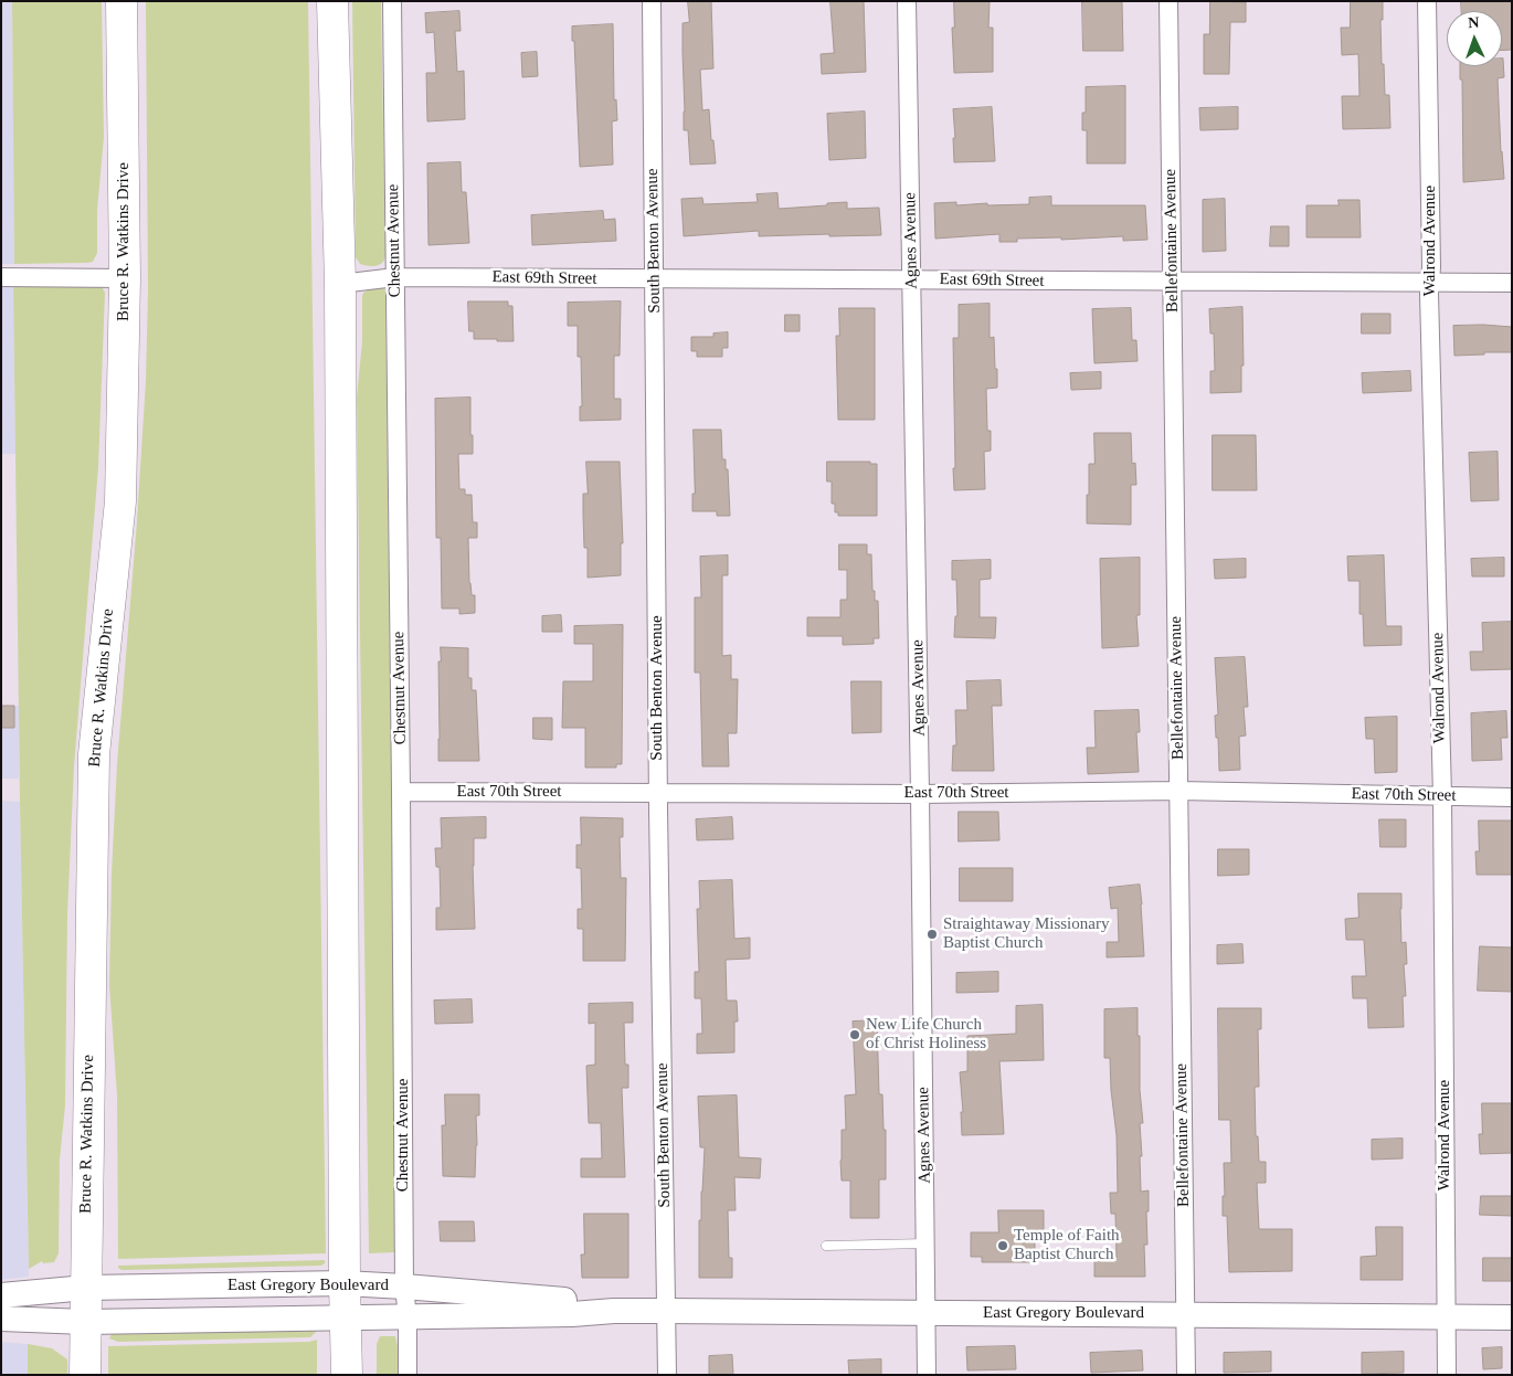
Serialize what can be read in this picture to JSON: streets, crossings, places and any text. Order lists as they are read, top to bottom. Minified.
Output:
{"streets":{"highway":["Bruce R. Watkins Drive"],"main road":["East Gregory Boulevard"],"street":["Chestnut Avenue","South Benton Avenue","Agnes Avenue","Bellefontaine Avenue","Walrond Avenue","East 69th Street","East 70th Street"]},"crossings":[["Chestnut Avenue","East 69th Street"],["Chestnut Avenue","East 70th Street"],["Chestnut Avenue","East Gregory Boulevard"],["South Benton Avenue","East 69th Street"],["South Benton Avenue","East 70th Street"],["South Benton Avenue","East Gregory Boulevard"],["Agnes Avenue","East 69th Street"],["Agnes Avenue","East 70th Street"],["Agnes Avenue","East Gregory Boulevard"],["Bellefontaine Avenue","East 69th Street"],["Bellefontaine Avenue","East 70th Street"],["Bellefontaine Avenue","East Gregory Boulevard"],["Walrond Avenue","East 69th Street"],["Walrond Avenue","East 70th Street"],["Walrond Avenue","East Gregory Boulevard"],["Bruce R. Watkins Drive","East Gregory Boulevard"]],"places":["Straightaway Missionary Baptist Church","New Life Church of Christ Holiness","Temple of Faith Baptist Church"],"north":"top"}
